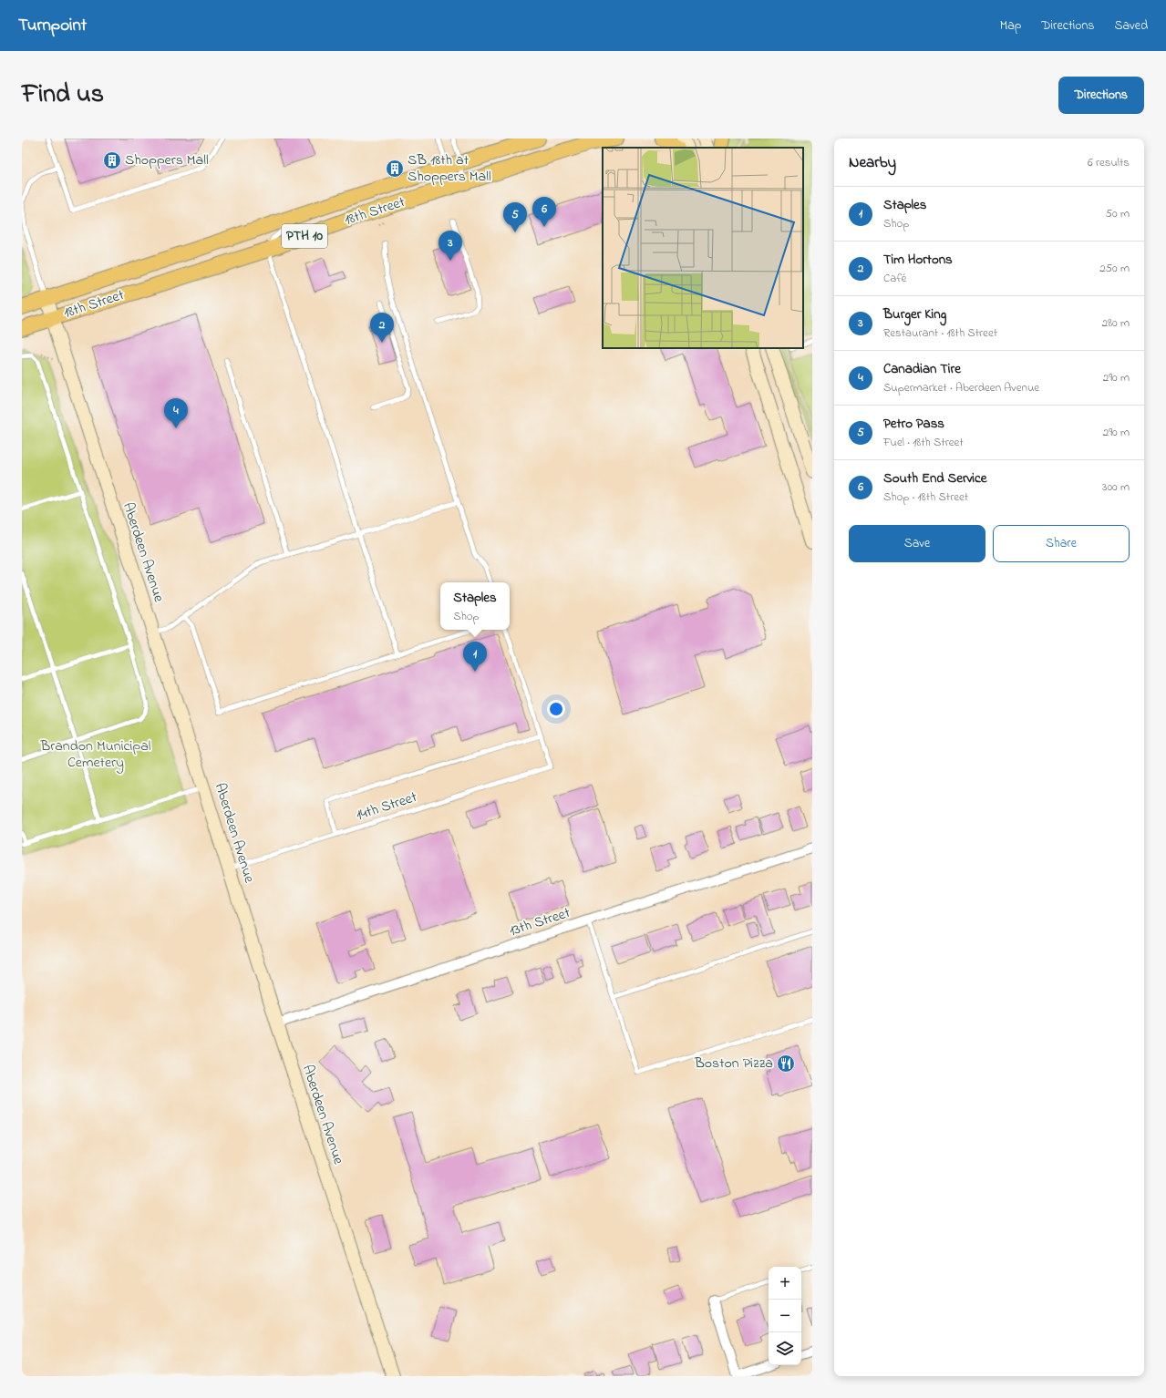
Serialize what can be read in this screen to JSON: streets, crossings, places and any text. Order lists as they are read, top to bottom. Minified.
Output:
{"streets":{"main road":["18th Street","PTH 10"],"street":["Aberdeen Avenue","13th Street"],"lane":["14th Street"]},"crossings":[["18th Street","Aberdeen Avenue"],["Aberdeen Avenue","14th Street"],["Aberdeen Avenue","13th Street"]],"parks":["Brandon Municipal Cemetery"],"places":{"building":["Shoppers Mall","SB 18th at Shoppers Mall"],"restaurant":["Boston Pizza"]},"page":{"header":"Turnpoint","nav":["Map","Directions","Saved"],"title":"Find us","buttons":["Directions",["Save","Share"]],"heading":["Nearby","6 results"],"list":[{"mark":"1","name":"Staples","note":"Shop","value":"50 m"},{"mark":"2","name":"Tim Hortons","note":"Café","value":"250 m"},{"mark":"3","name":"Burger King","note":"Restaurant · 18th Street","value":"280 m"},{"mark":"4","name":"Canadian Tire","note":"Supermarket · Aberdeen Avenue","value":"290 m"},{"mark":"5","name":"Petro Pass","note":"Fuel · 18th Street","value":"290 m"},{"mark":"6","name":"South End Service","note":"Shop · 18th Street","value":"300 m"}],"pins":["6","5","3","2","4","1"],"popup":["Staples","Shop"],"map_buttons":["+","−"]}}
